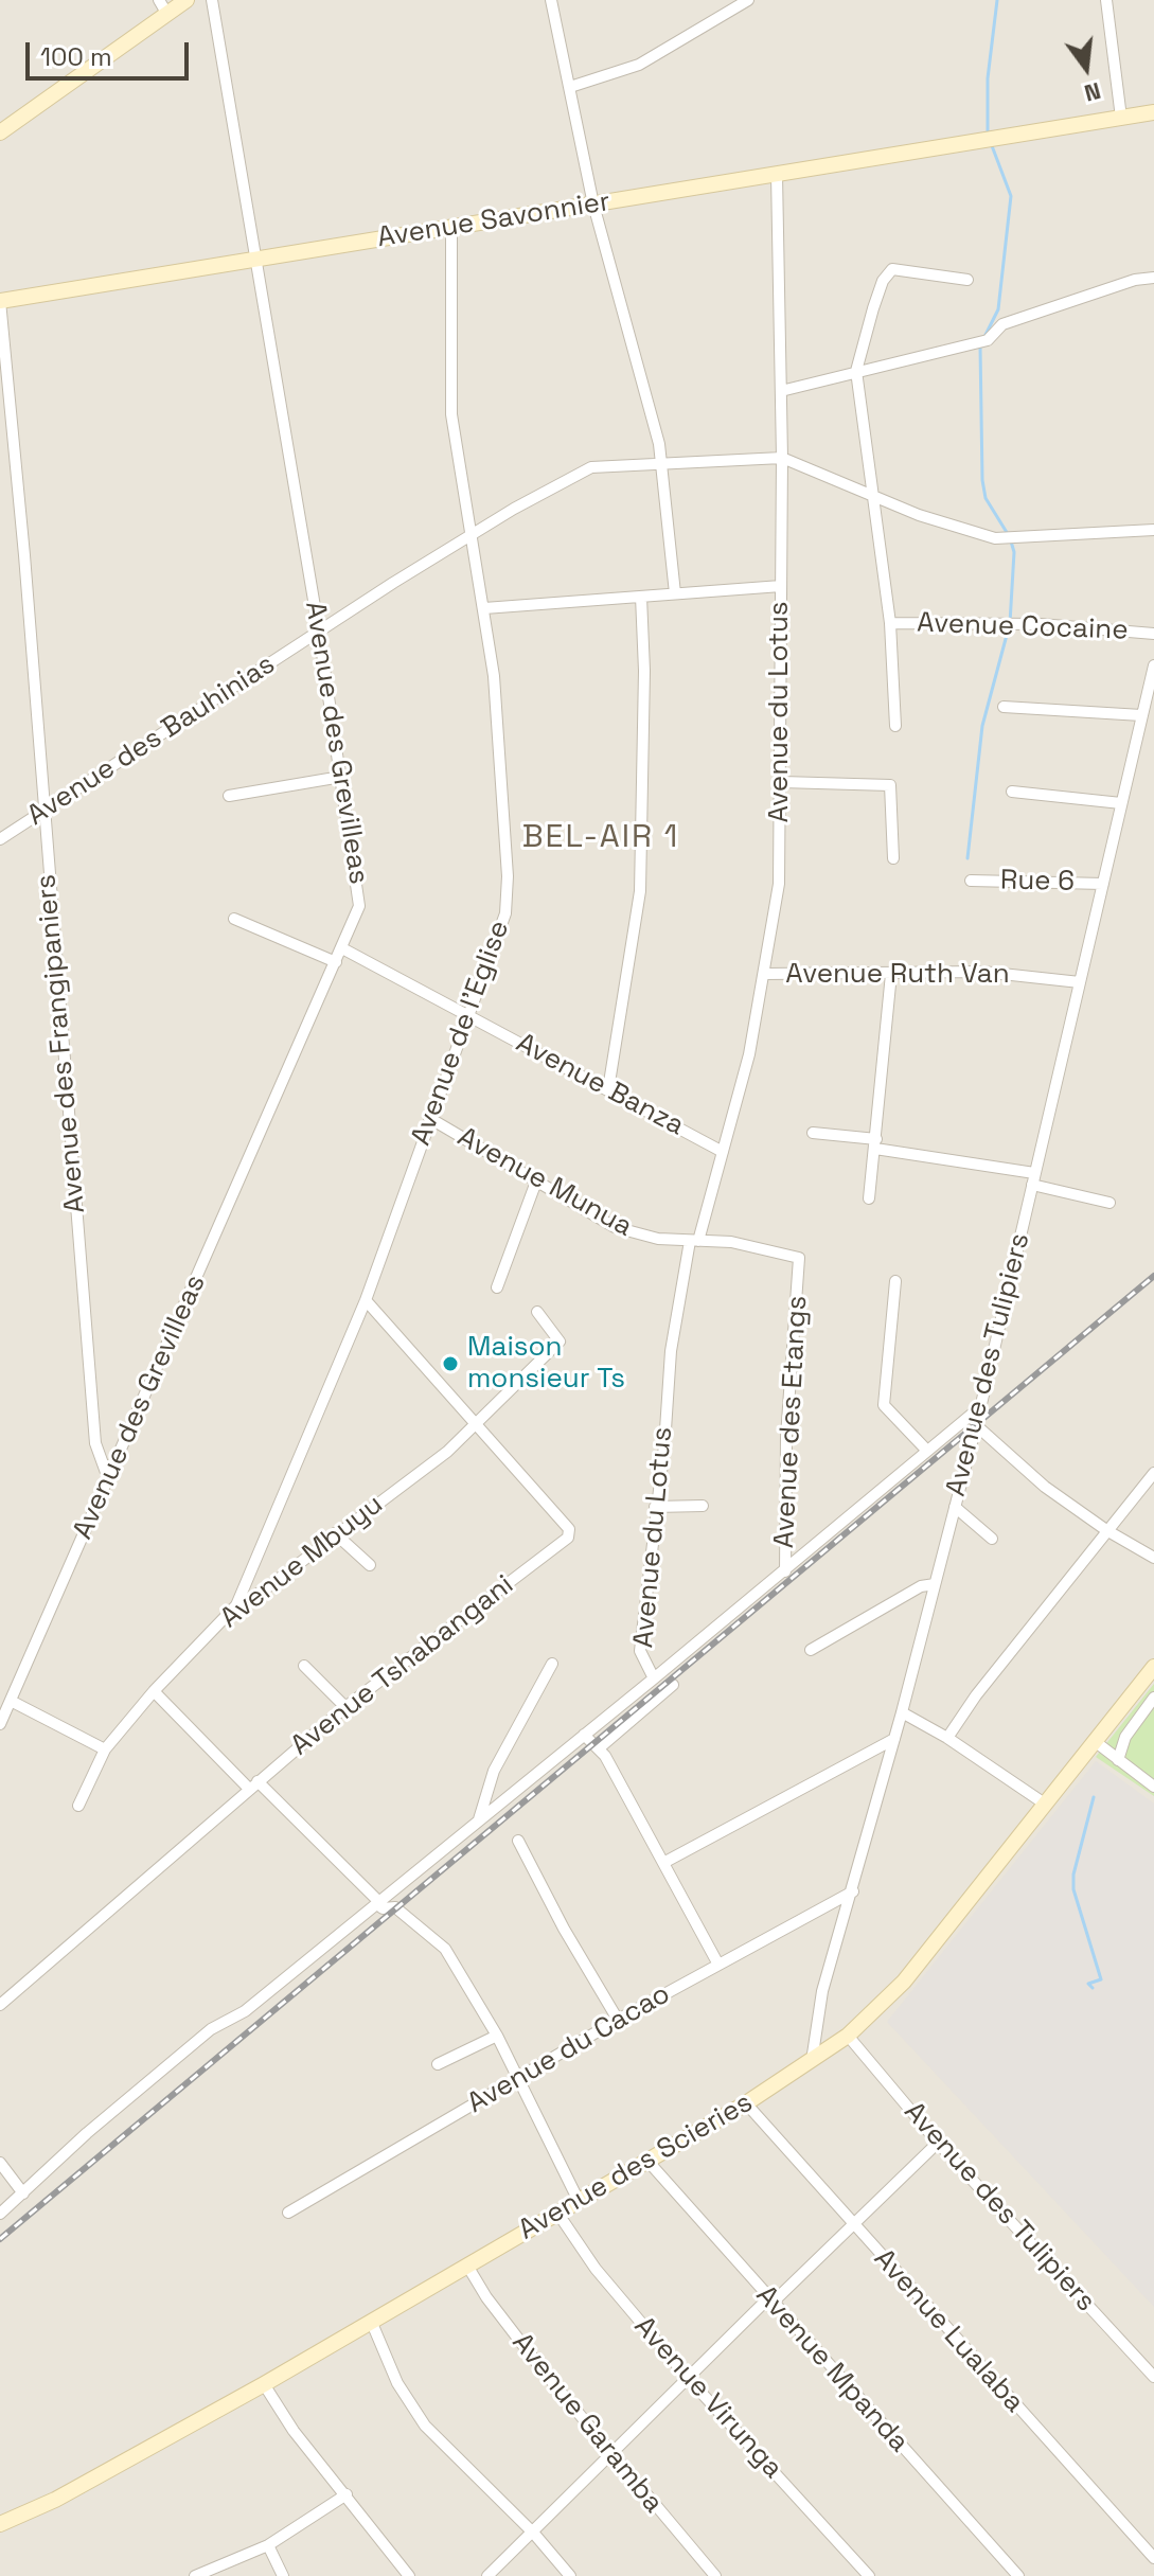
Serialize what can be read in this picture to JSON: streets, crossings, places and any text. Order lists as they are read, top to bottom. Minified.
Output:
{"streets":{"street":["Avenue Savonnier","Avenue Cocaine","Avenue du Lotus","Avenue des Bauhinias","Avenue des Grevilleas","Rue 6","Avenue Ruth Van","Avenue de l'Eglise","Avenue des Frangipaniers","Avenue Banza","Avenue Munua","Avenue des Tulipiers","Avenue des Etangs","Avenue Mbuyu","Avenue Tshabangani","Avenue du Cacao","Avenue des Scieries","Avenue Lualaba","Avenue Mpanda","Avenue Virunga","Avenue Garamba"]},"crossings":[["Avenue Savonnier","Avenue du Lotus"],["Avenue Savonnier","Avenue des Grevilleas"],["Avenue Savonnier","Avenue de l'Eglise"],["Avenue Savonnier","Avenue des Frangipaniers"],["Avenue du Lotus","Avenue des Bauhinias"],["Avenue du Lotus","Avenue Ruth Van"],["Avenue du Lotus","Avenue Banza"],["Avenue du Lotus","Avenue Munua"],["Avenue du Lotus","Avenue des Etangs"],["Avenue des Bauhinias","Avenue des Grevilleas"],["Avenue des Bauhinias","Avenue de l'Eglise"],["Avenue des Bauhinias","Avenue des Frangipaniers"],["Avenue des Grevilleas","Avenue des Frangipaniers"],["Avenue des Grevilleas","Avenue Banza"],["Rue 6","Avenue des Tulipiers"],["Avenue Ruth Van","Avenue des Tulipiers"],["Avenue de l'Eglise","Avenue Banza"],["Avenue de l'Eglise","Avenue Munua"],["Avenue de l'Eglise","Avenue Mbuyu"],["Avenue de l'Eglise","Avenue Tshabangani"],["Avenue Munua","Avenue des Etangs"],["Avenue des Tulipiers","Avenue des Etangs"],["Avenue des Tulipiers","Avenue du Cacao"],["Avenue des Tulipiers","Avenue des Scieries"],["Avenue Mbuyu","Avenue Tshabangani"],["Avenue des Scieries","Avenue Lualaba"],["Avenue des Scieries","Avenue Mpanda"],["Avenue des Scieries","Avenue Virunga"],["Avenue des Scieries","Avenue Garamba"]],"districts":["BEL-AIR 1"],"places":["Maison monsieur Ts"],"scale_bar":"100 m","north":"bottom"}
